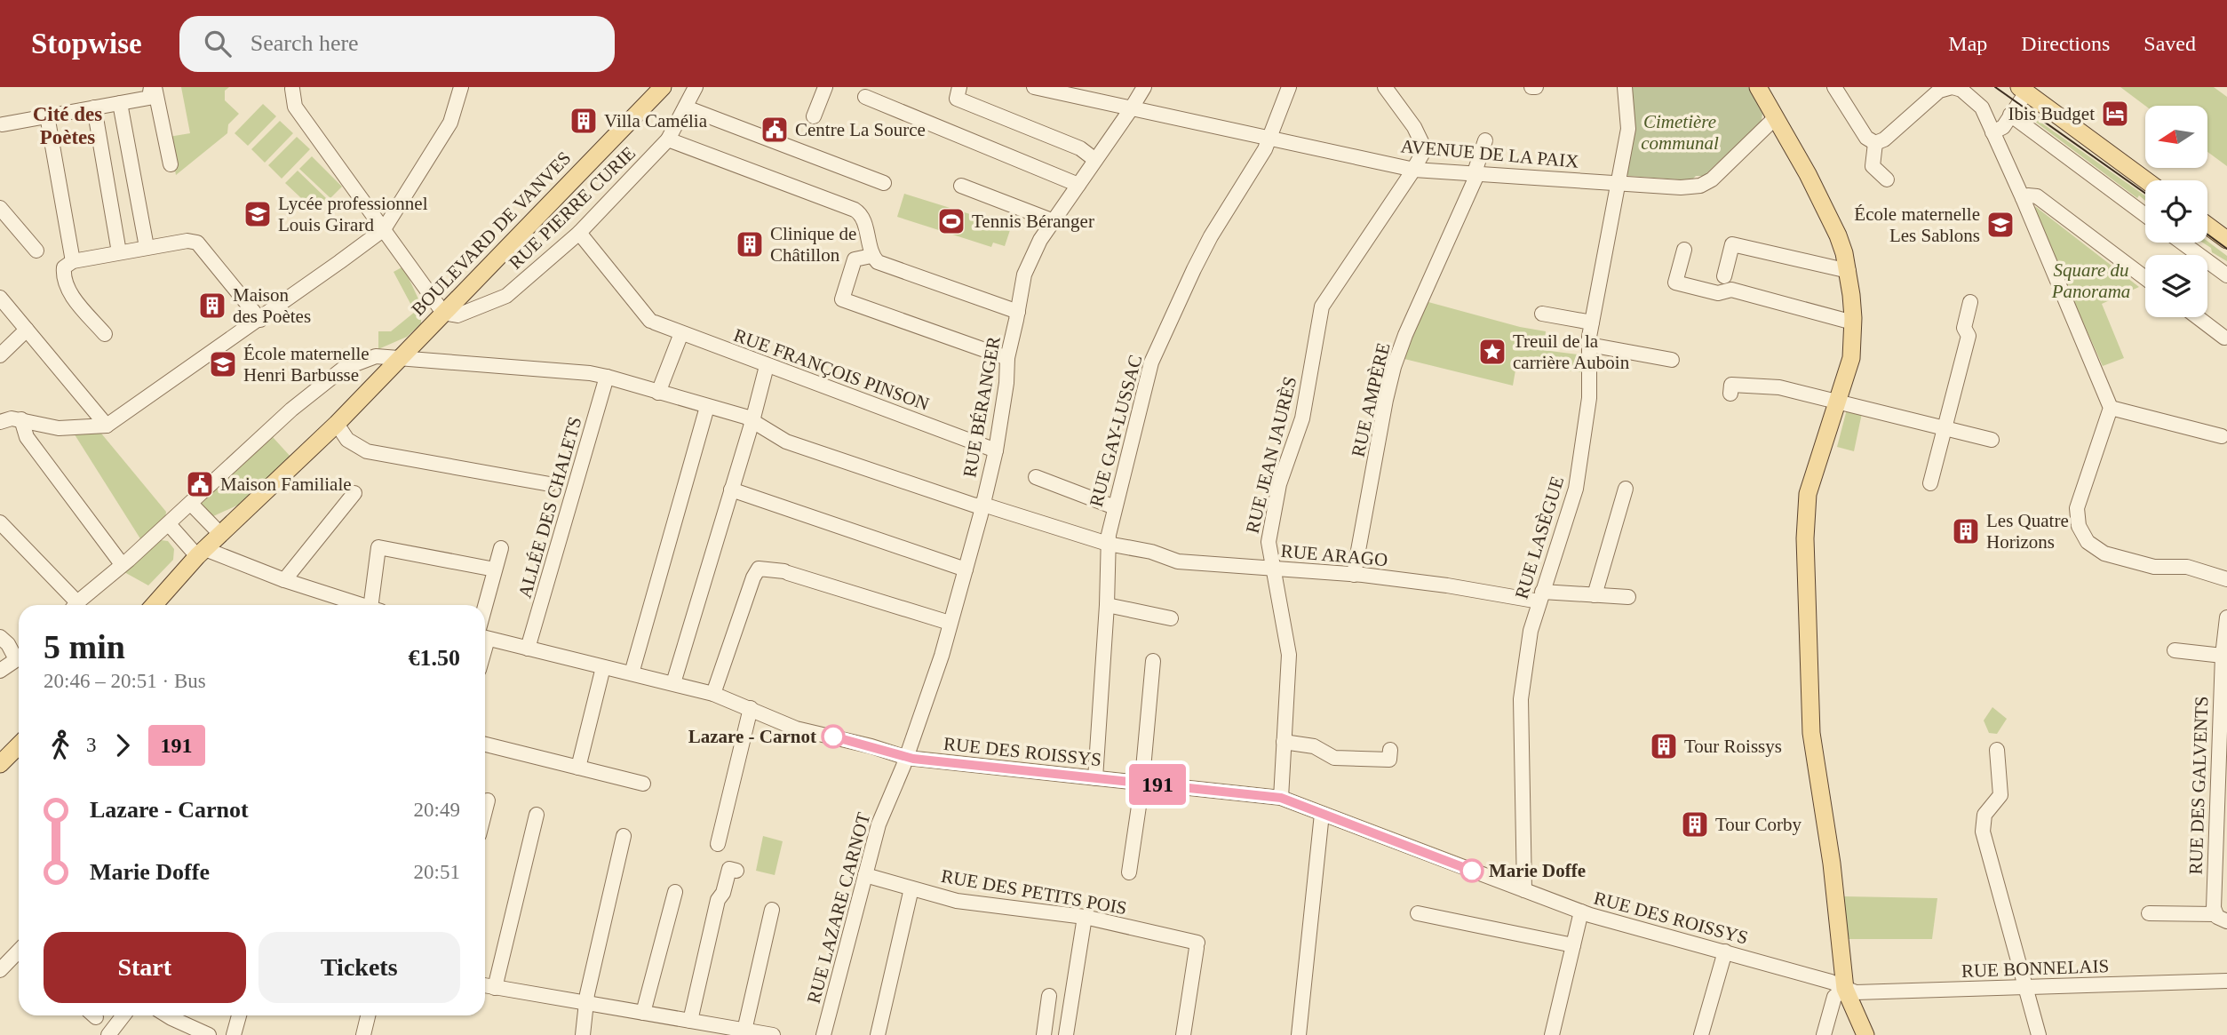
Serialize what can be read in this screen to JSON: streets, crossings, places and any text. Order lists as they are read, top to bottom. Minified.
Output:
{"streets":{"main road":["BOULEVARD DE VANVES"],"street":["AVENUE DE LA PAIX","RUE PIERRE CURIE","RUE FRANÇOIS PINSON","RUE AMPÈRE","RUE BÉRANGER","RUE GAY-LUSSAC","RUE JEAN JAURÈS","ALLÉE DES CHALETS","RUE LASÈGUE","RUE ARAGO","RUE DES ROISSYS","RUE DES GALVENTS","RUE DES PETITS POIS","RUE LAZARE CARNOT","RUE BONNELAIS"]},"crossings":[["AVENUE DE LA PAIX","RUE AMPÈRE"],["AVENUE DE LA PAIX","RUE BÉRANGER"],["AVENUE DE LA PAIX","RUE GAY-LUSSAC"],["AVENUE DE LA PAIX","RUE JEAN JAURÈS"],["AVENUE DE LA PAIX","RUE LASÈGUE"],["RUE PIERRE CURIE","BOULEVARD DE VANVES"],["RUE PIERRE CURIE","RUE FRANÇOIS PINSON"],["BOULEVARD DE VANVES","RUE ARAGO"],["RUE FRANÇOIS PINSON","RUE BÉRANGER"],["RUE AMPÈRE","RUE ARAGO"],["RUE BÉRANGER","RUE ARAGO"],["RUE BÉRANGER","RUE DES ROISSYS"],["RUE BÉRANGER","RUE LAZARE CARNOT"],["RUE GAY-LUSSAC","RUE ARAGO"],["RUE GAY-LUSSAC","RUE DES ROISSYS"],["RUE JEAN JAURÈS","RUE ARAGO"],["RUE JEAN JAURÈS","RUE DES ROISSYS"],["ALLÉE DES CHALETS","RUE ARAGO"],["ALLÉE DES CHALETS","RUE DES ROISSYS"],["RUE LASÈGUE","RUE ARAGO"],["RUE LASÈGUE","RUE DES ROISSYS"],["RUE DES ROISSYS","RUE LAZARE CARNOT"],["RUE DES ROISSYS","RUE BONNELAIS"],["RUE DES PETITS POIS","RUE LAZARE CARNOT"]],"districts":["Cité des Poètes"],"parks":["Cimetière communal","Square du Panorama"],"places":{"hotel":["Ibis Budget"],"building":["Villa Camélia","Clinique de Châtillon","Maison des Poètes","Les Quatre Horizons","Tour Roissys","Tour Corby"],"public building":["Centre La Source","Maison Familiale"],"school or university":["Lycée professionnel Louis Girard","École maternelle Les Sablons","École maternelle Henri Barbusse"],"sports":["Tennis Béranger"],"place":["Treuil de la carrière Auboin"],"other":["Lazare - Carnot","Marie Doffe"]},"lines":["bus line 191"],"north":"left","page":{"header":"Stopwise","search":"Search here","nav":["Map","Directions","Saved"],"on_map":"191","heading":["5 min","20:46 – 20:51 · Bus","€1.50"],"legs":["3","191"],"list":[{"name":"Lazare - Carnot","value":"20:49"},{"name":"Marie Doffe","value":"20:51"}],"buttons":["Start","Tickets"]}}
